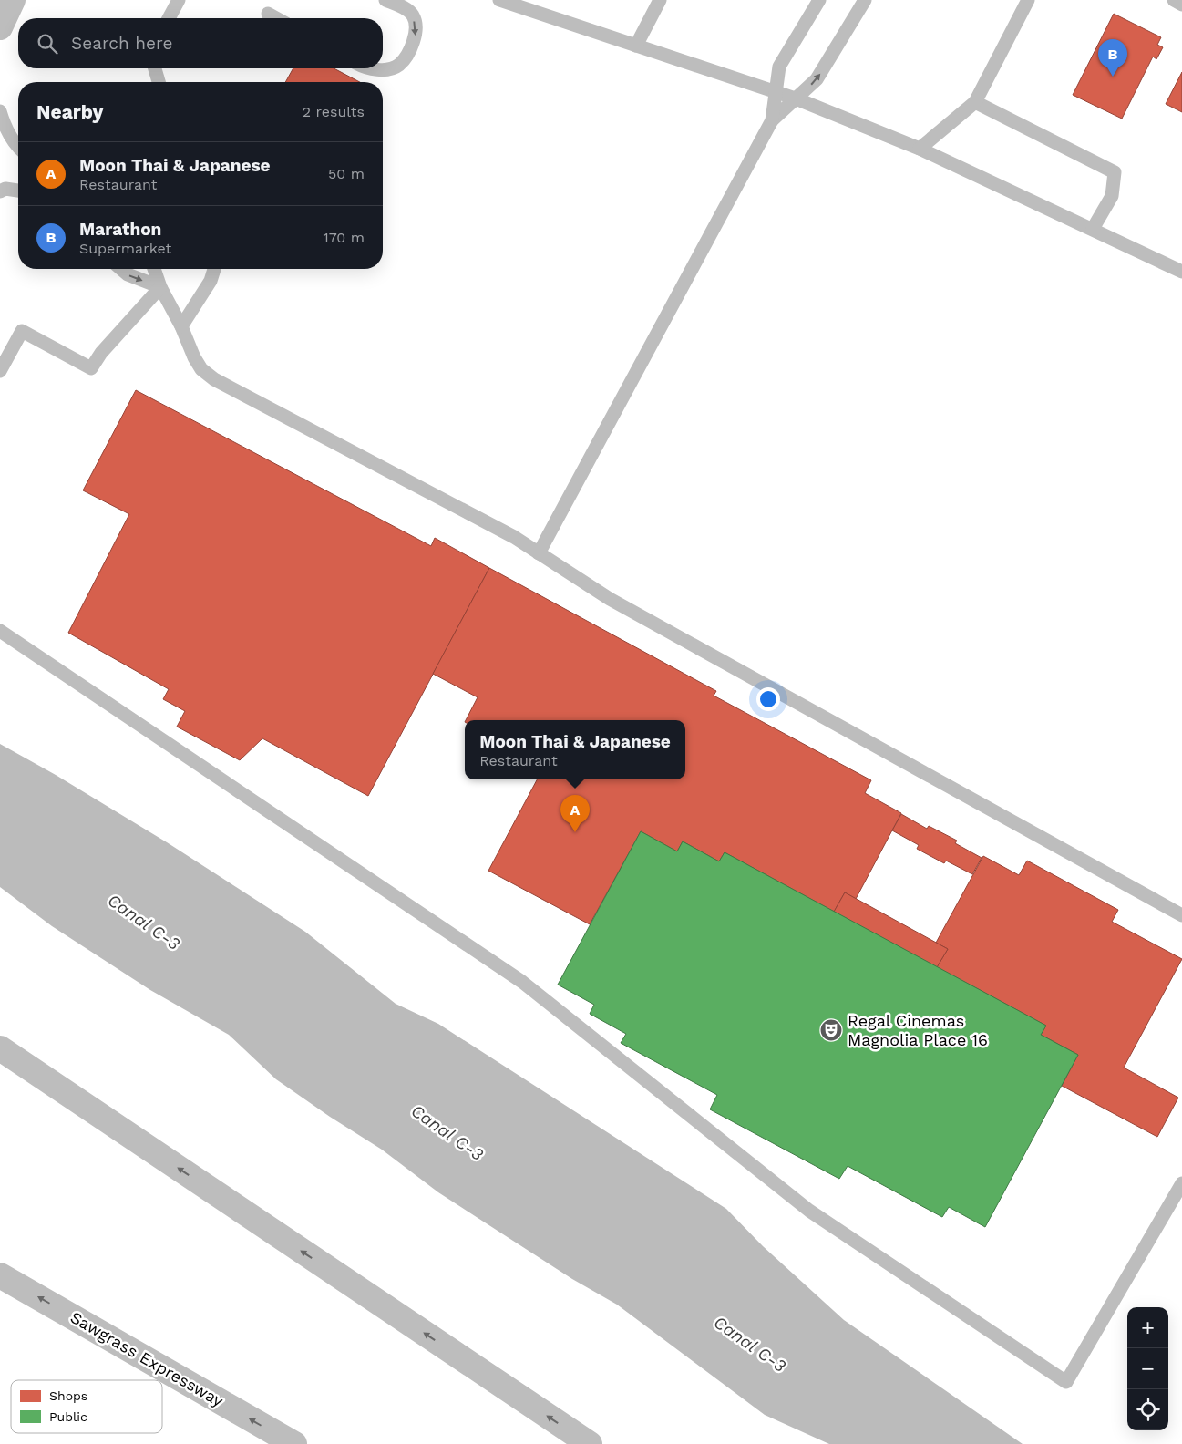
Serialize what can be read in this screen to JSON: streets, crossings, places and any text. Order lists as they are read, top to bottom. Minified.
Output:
{"streets":{"main road":["Sawgrass Expressway"]},"water":["Canal C-3"],"places":{"theatre":["Regal Cinemas Magnolia Place 16"]},"legend":["Shops","Public"],"page":{"search":"Search here","pins":["B","A"],"heading":["Nearby","2 results"],"list":[{"mark":"A","name":"Moon Thai & Japanese","note":"Restaurant","value":"50 m"},{"mark":"B","name":"Marathon","note":"Supermarket","value":"170 m"}],"popup":["Moon Thai & Japanese","Restaurant"],"map_buttons":["+","−"]}}
